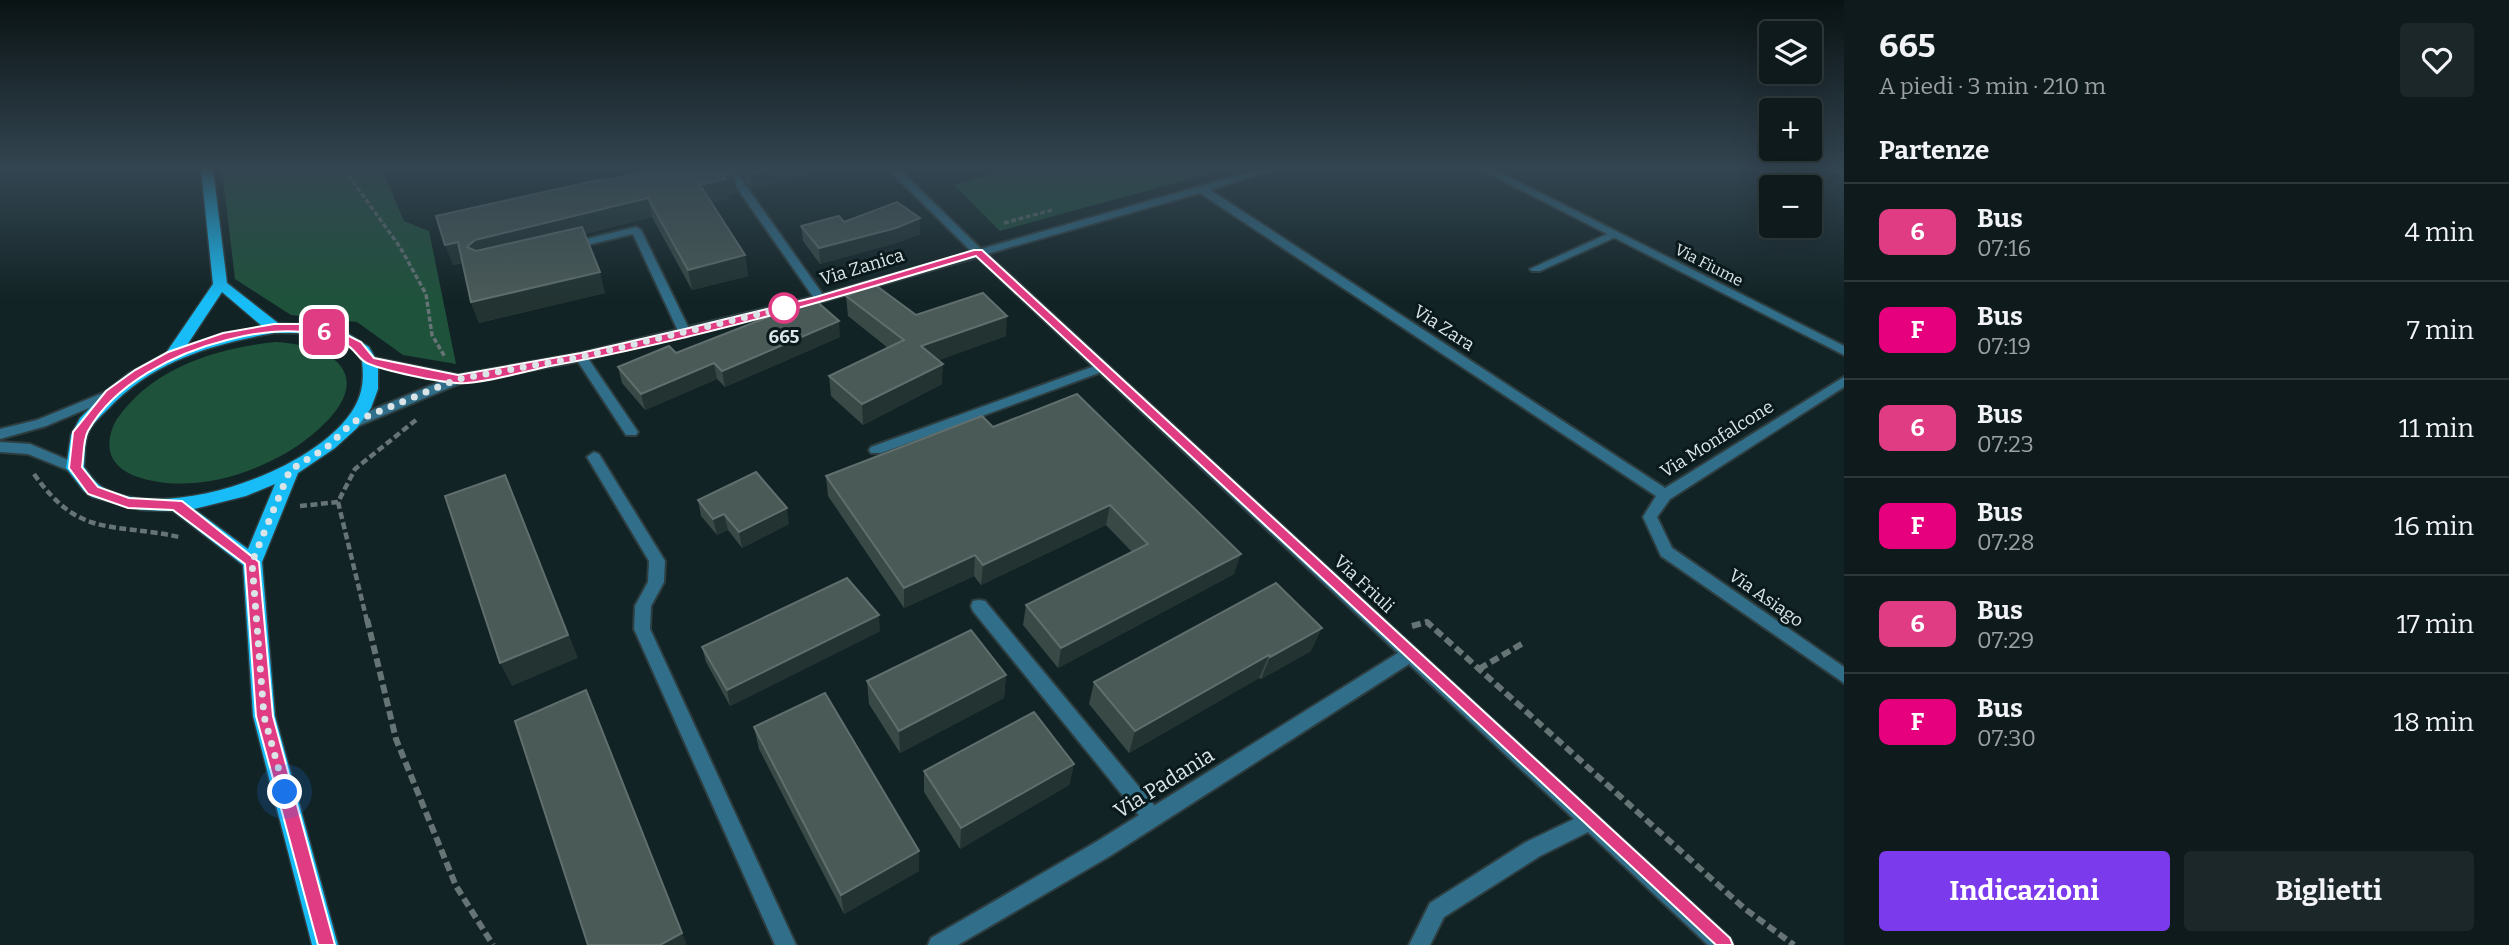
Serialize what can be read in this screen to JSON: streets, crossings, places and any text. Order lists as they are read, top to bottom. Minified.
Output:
{"streets":{"street":["Via Fiume","Via Zanica","Via Zara","Via Monfalcone","Via Friuli","Via Asiago","Via Padania"]},"crossings":[["Via Zanica","Via Friuli"],["Via Zara","Via Monfalcone"],["Via Monfalcone","Via Asiago"],["Via Friuli","Via Padania"]],"places":["665"],"lines":["bus line 6"],"page":{"on_map":"6","heading":[["665","A piedi · 3 min · 210 m"],"Partenze"],"map_buttons":["+","−"],"list":[{"mark":"6","name":"Bus","note":"07:16","value":"4 min"},{"mark":"F","name":"Bus","note":"07:19","value":"7 min"},{"mark":"6","name":"Bus","note":"07:23","value":"11 min"},{"mark":"F","name":"Bus","note":"07:28","value":"16 min"},{"mark":"6","name":"Bus","note":"07:29","value":"17 min"},{"mark":"F","name":"Bus","note":"07:30","value":"18 min"}],"buttons":["Indicazioni","Biglietti"]}}
